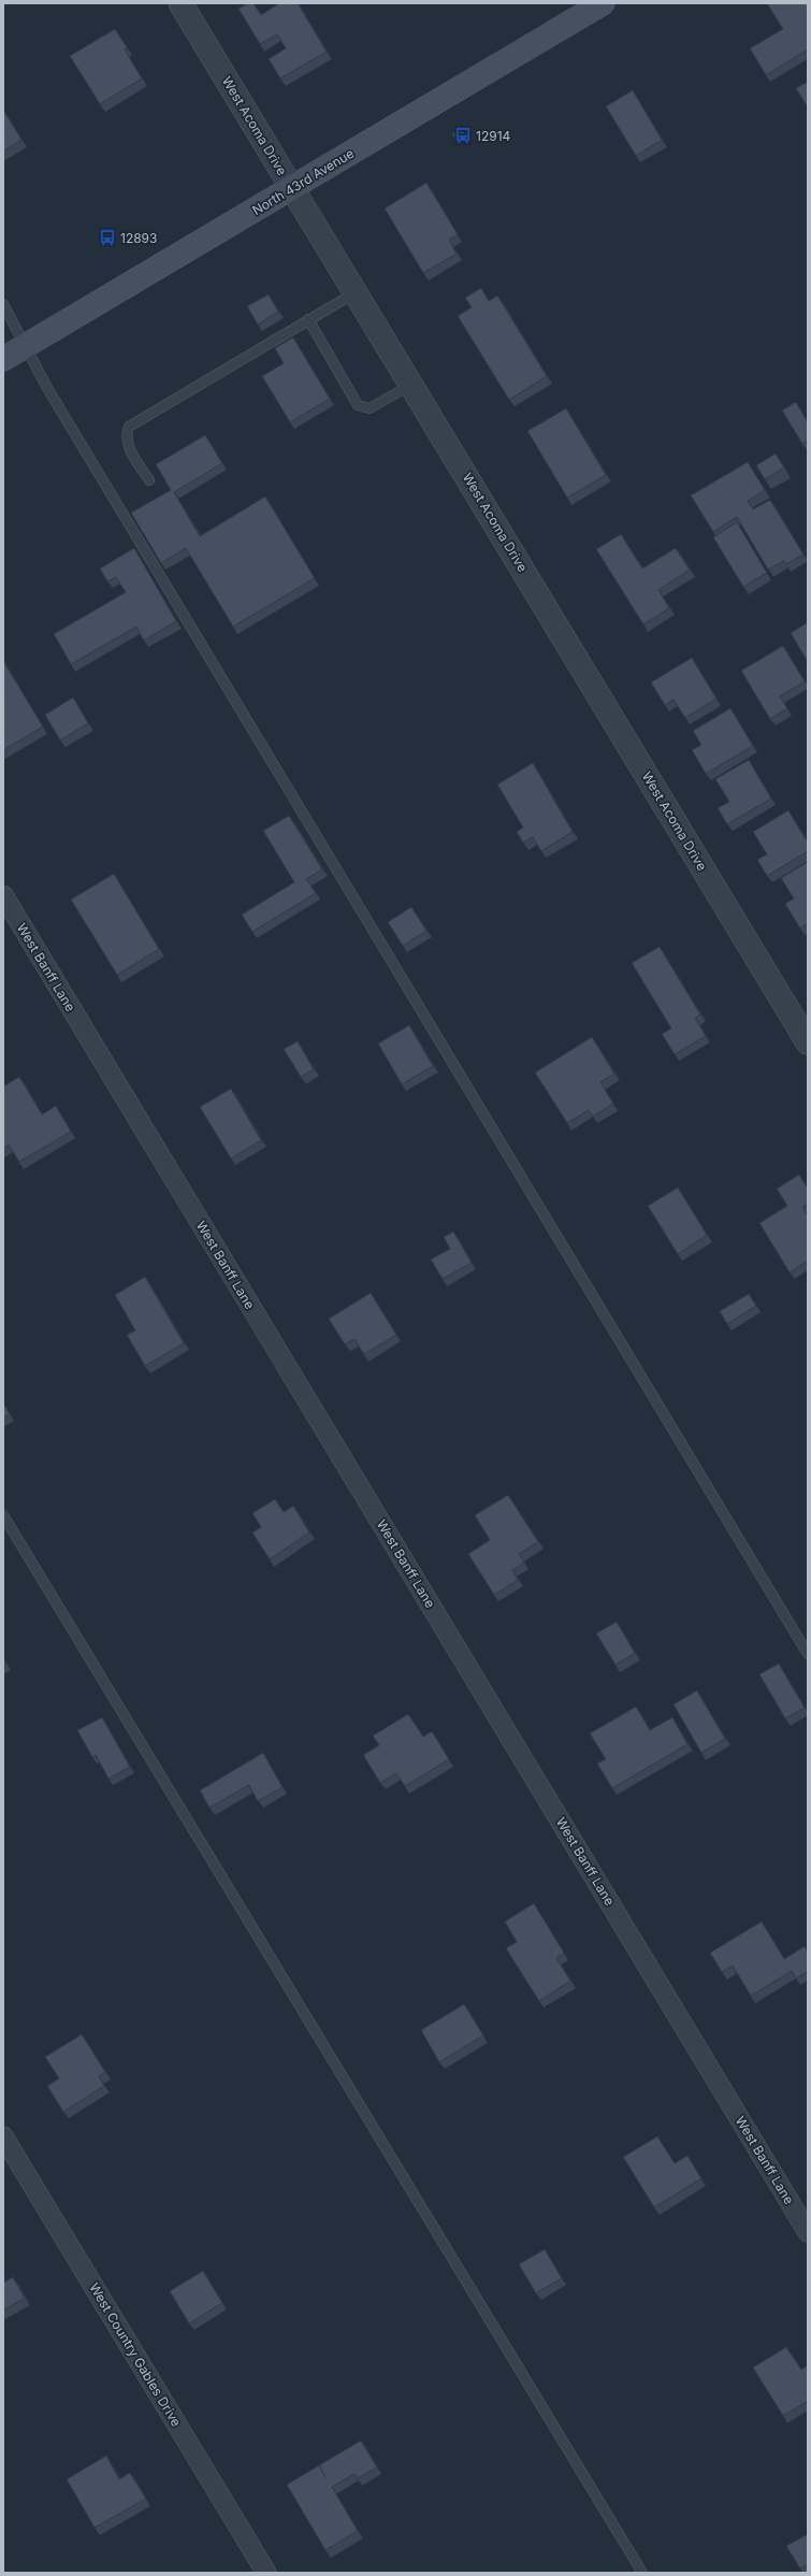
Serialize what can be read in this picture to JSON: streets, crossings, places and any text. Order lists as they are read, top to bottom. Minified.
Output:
{"streets":{"main road":["North 43rd Avenue"],"street":["West Acoma Drive","West Banff Lane","West Country Gables Drive"]},"crossings":[["West Acoma Drive","North 43rd Avenue"]],"places":{"bus stop":["12914","12893"]}}
